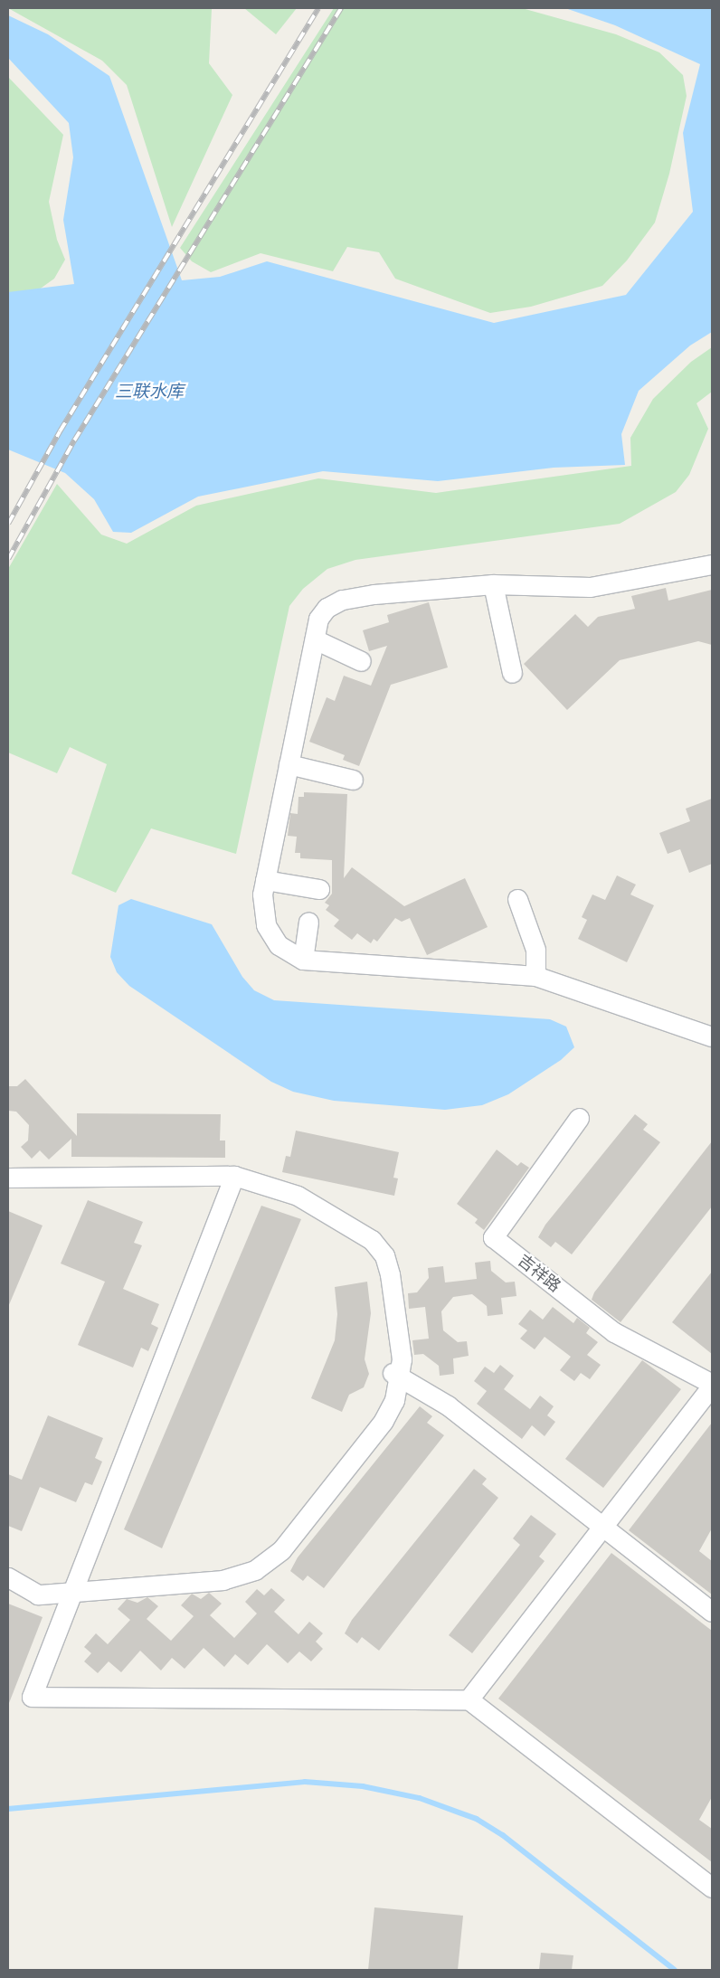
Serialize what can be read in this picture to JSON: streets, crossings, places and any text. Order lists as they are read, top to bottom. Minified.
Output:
{"streets":{"street":["吉祥路"]},"water":["三联水库"]}
